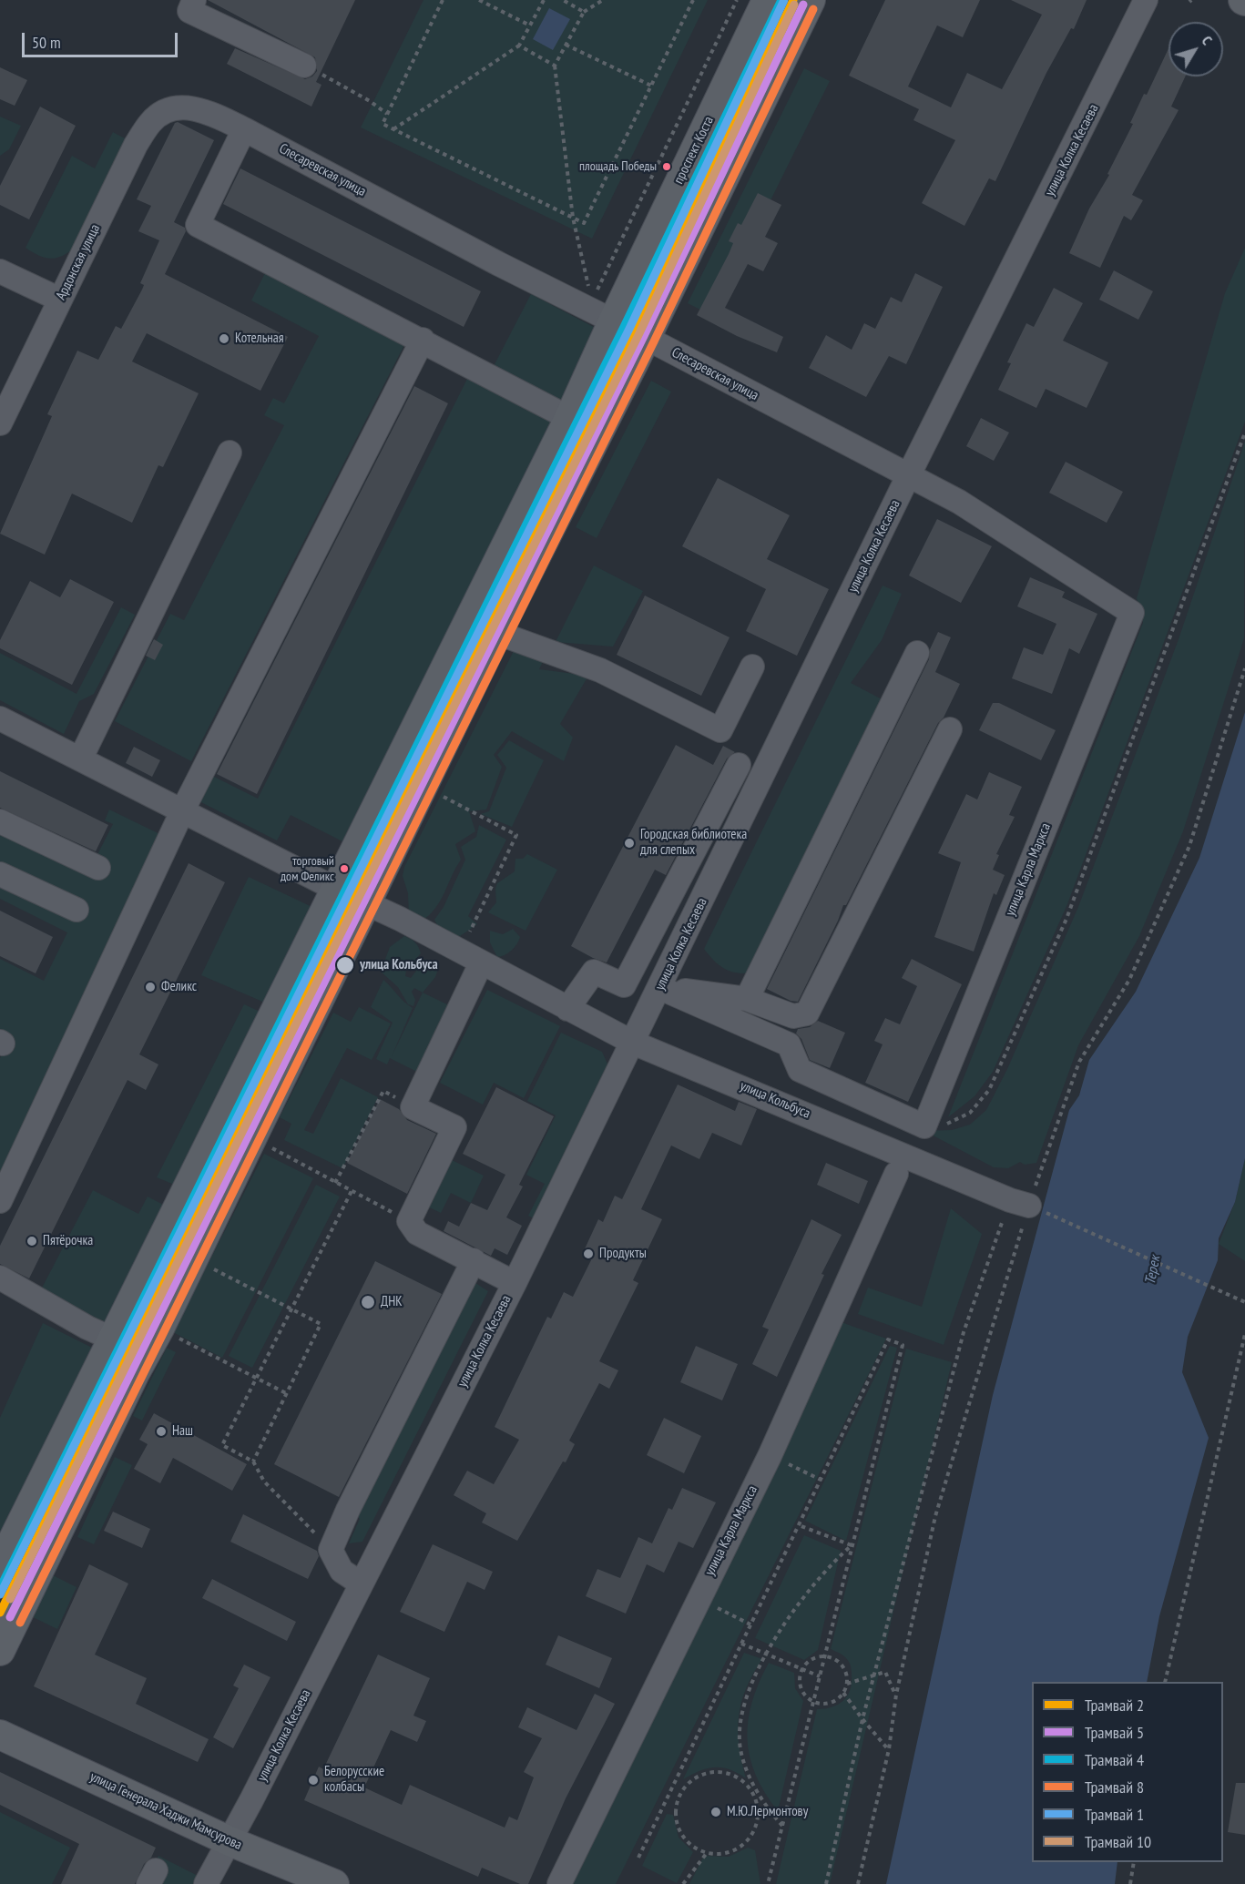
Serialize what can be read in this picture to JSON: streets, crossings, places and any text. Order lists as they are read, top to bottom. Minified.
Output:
{"streets":{"main road":["проспект Коста","улица Генерала Хаджи Мамсурова"],"street":["улица Колка Кесаева","Слесаревская улица","Ардонская улица","улица Карла Маркса","улица Кольбуса"]},"crossings":[["проспект Коста","Слесаревская улица"],["проспект Коста","улица Кольбуса"],["улица Колка Кесаева","Слесаревская улица"],["улица Колка Кесаева","улица Кольбуса"],["улица Колка Кесаева","улица Генерала Хаджи Мамсурова"],["Слесаревская улица","Ардонская улица"],["Слесаревская улица","улица Карла Маркса"]],"water":["Терек"],"places":["площадь Победы","Котельная","Городская библиотека для слепых","торговый дом Феликс","улица Кольбуса","Феликс","Пятёрочка","Продукты","ДНК","Наш","Белорусские колбасы","М.Ю.Лермонтову"],"lines":["tram line 2","tram line 4","tram line 1","tram line 5","tram line 10","tram line 8"],"legend":["Трамвай 2","Трамвай 5","Трамвай 4","Трамвай 8","Трамвай 1","Трамвай 10"],"scale_bar":"50 m","north":"top right"}
